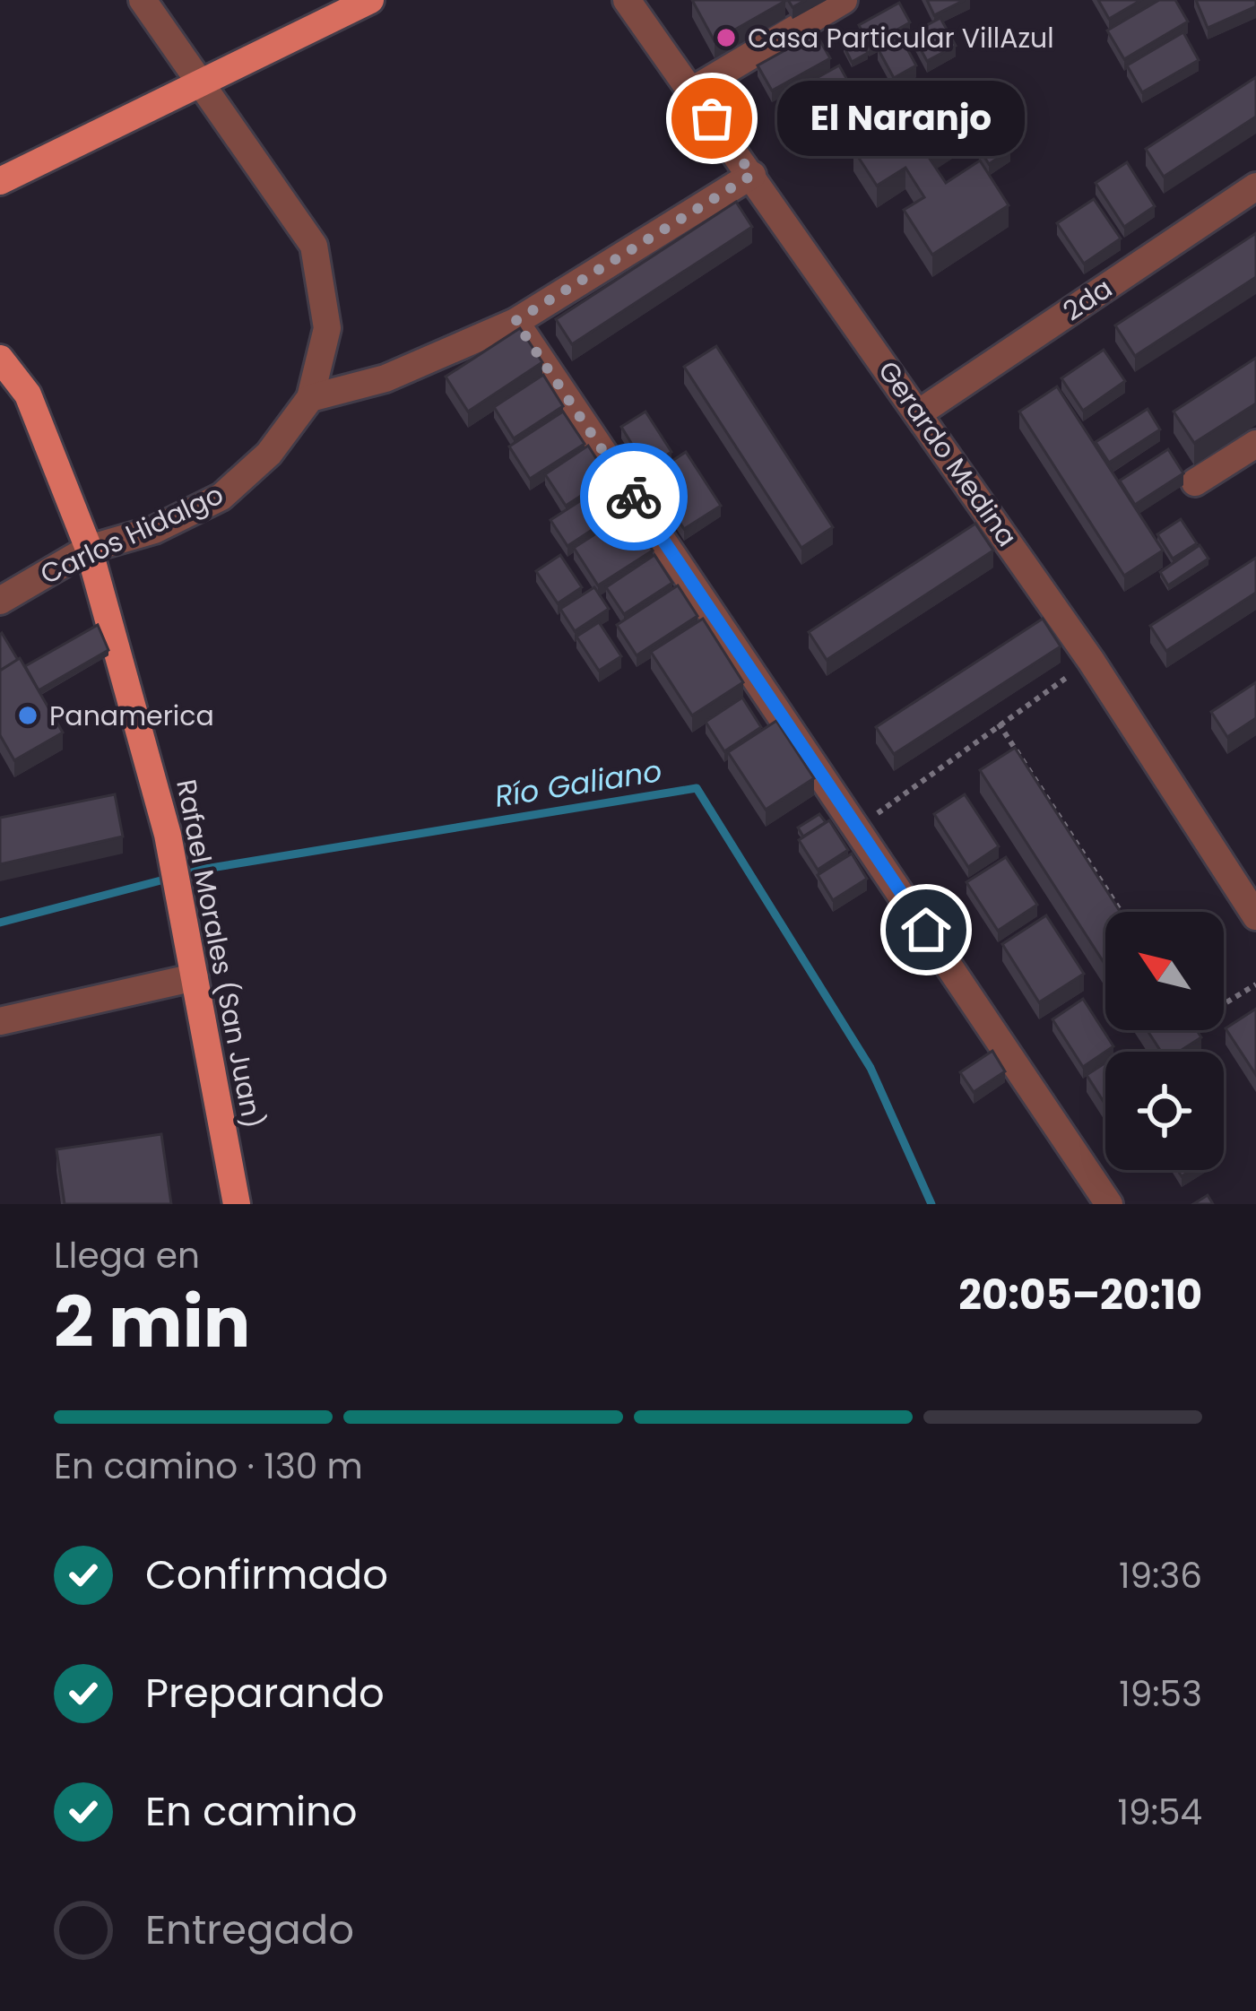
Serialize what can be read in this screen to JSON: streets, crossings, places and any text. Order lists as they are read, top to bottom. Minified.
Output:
{"streets":{"main road":["Rafael Morales (San Juan)"],"street":["2da","Gerardo Medina","Carlos Hidalgo"]},"crossings":[["2da","Gerardo Medina"],["Carlos Hidalgo","Rafael Morales (San Juan)"]],"water":["Río Galiano"],"places":["Casa Particular VillAzul","El Naranjo","Panamerica"],"north":"top left","page":{"bubble":"El Naranjo","heading":["2 min","Llega en","20:05–20:10"],"bar":"En camino · 130 m","list":[["Confirmado","19:36"],["Preparando","19:53"],["En camino","19:54"],"Entregado"]}}
